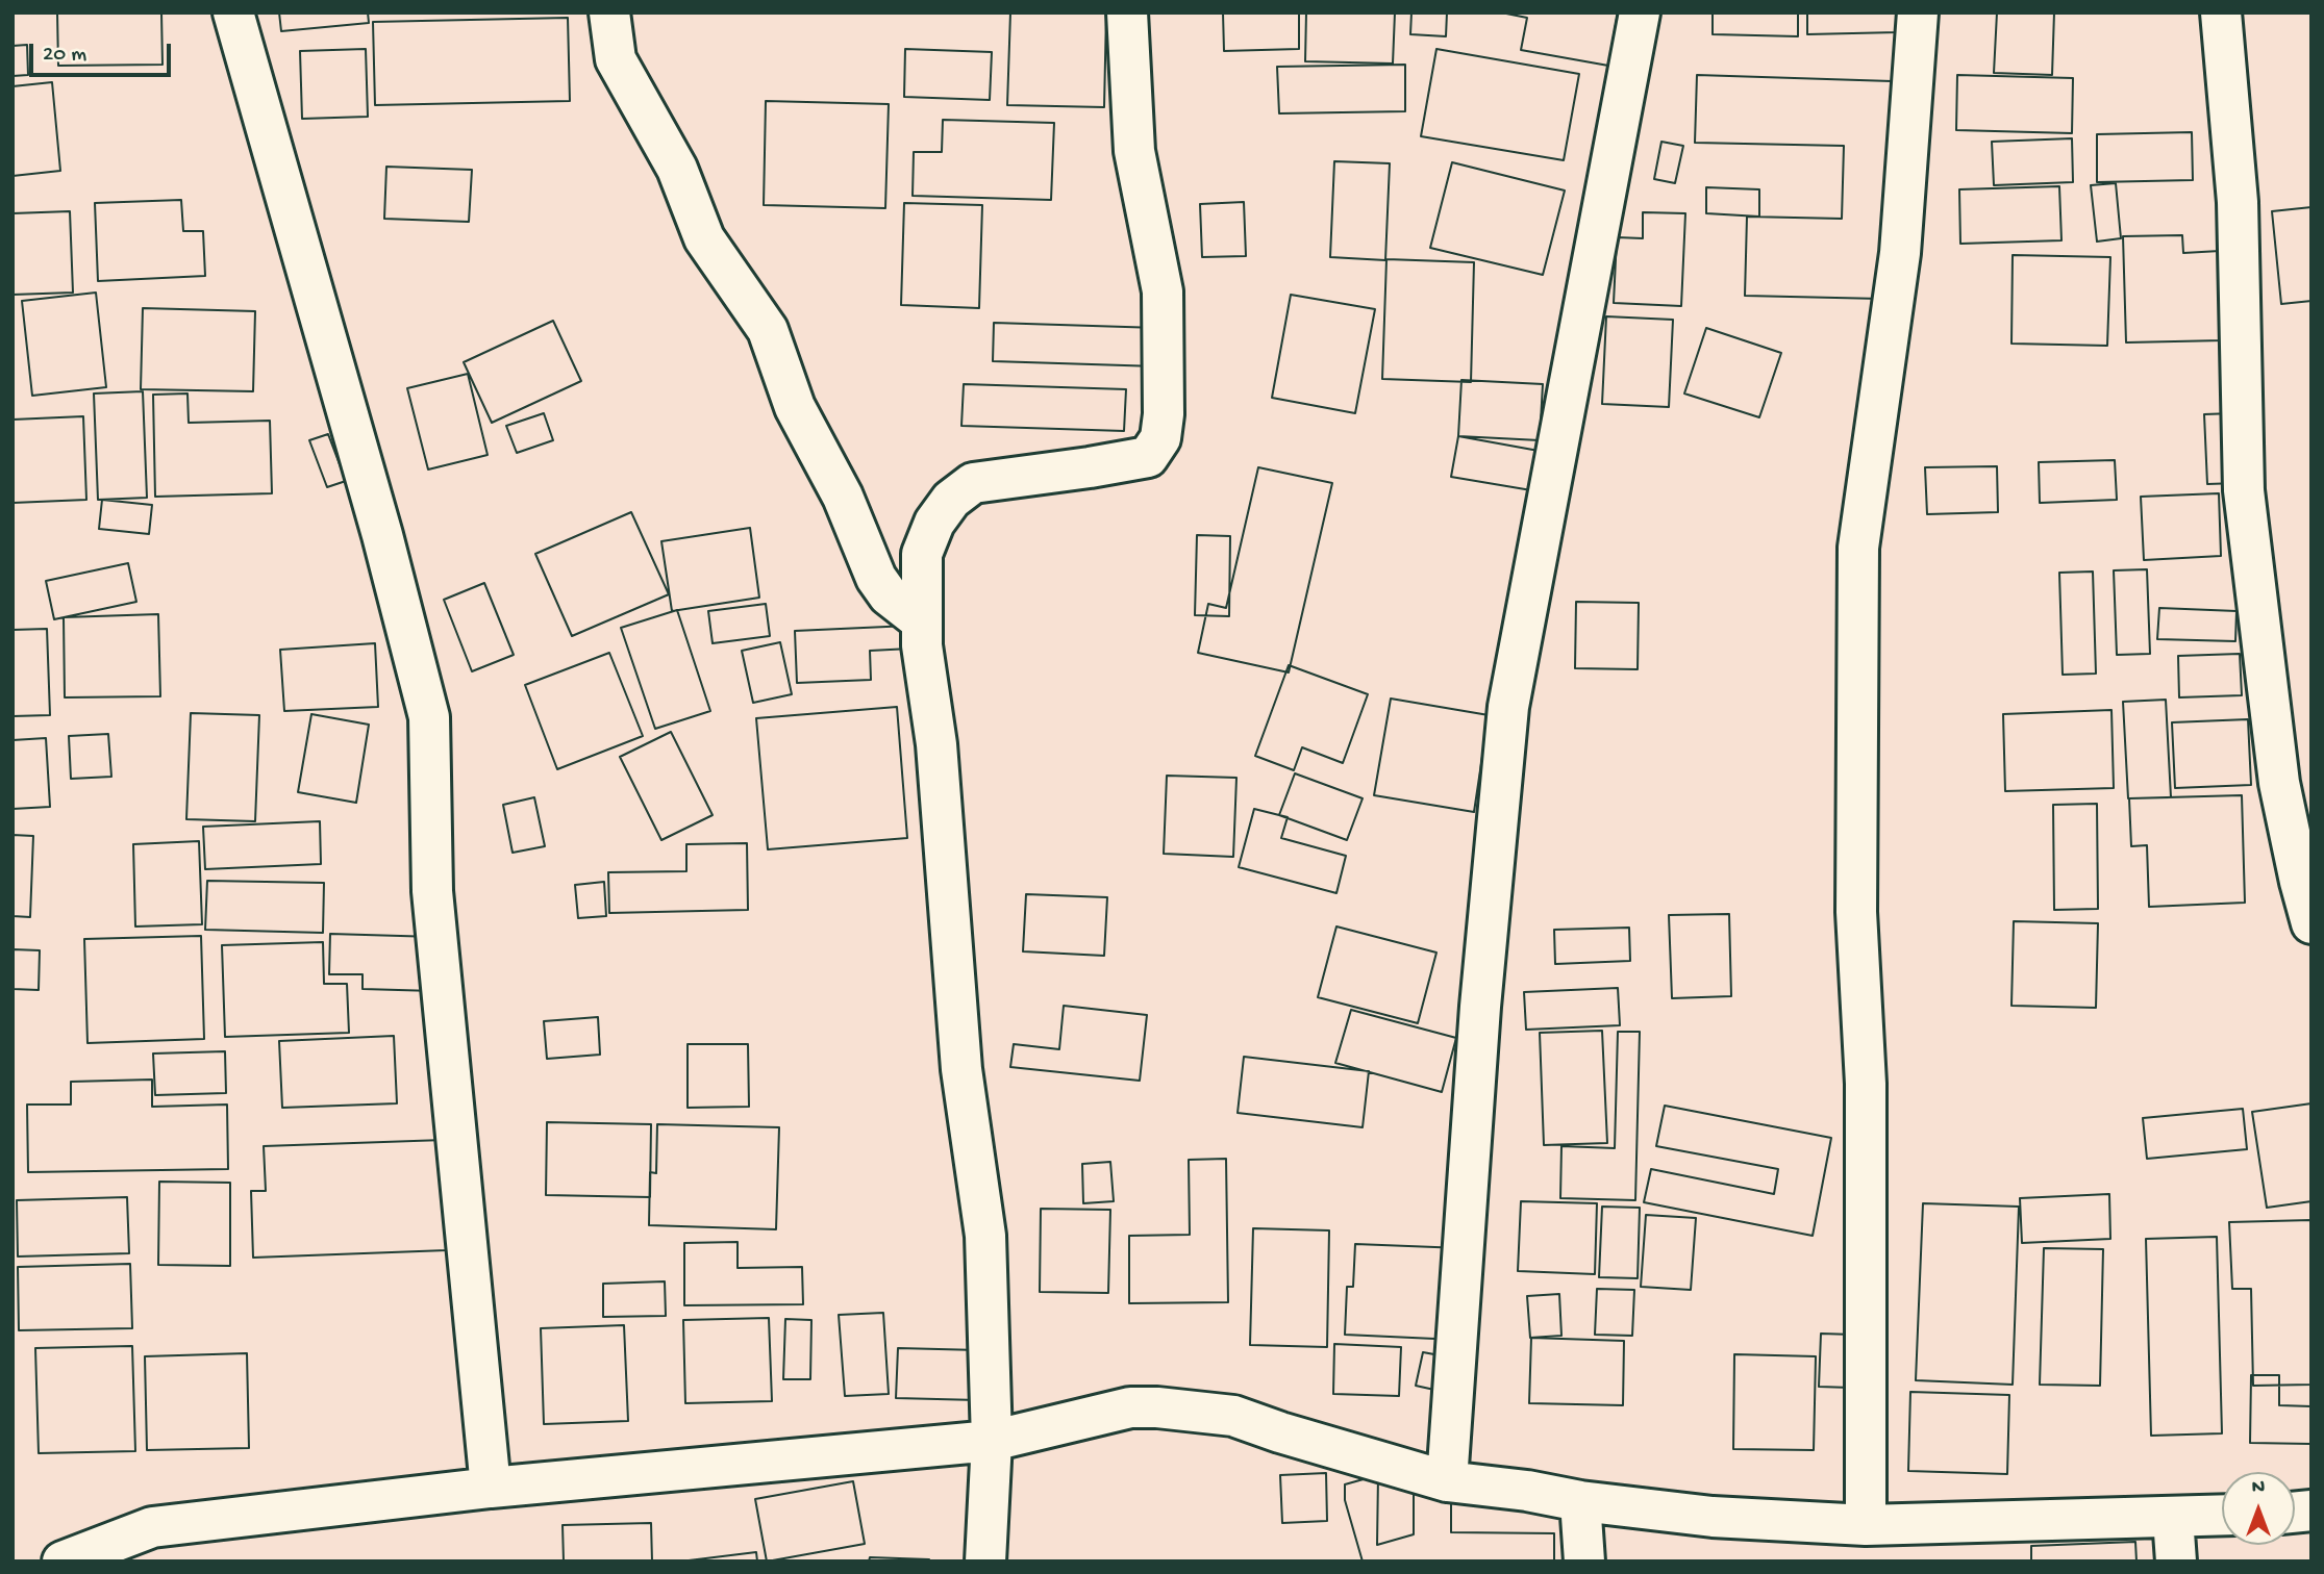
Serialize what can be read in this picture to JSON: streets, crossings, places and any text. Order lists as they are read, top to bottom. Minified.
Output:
{"scale_bar":"20 m","north":"top"}
